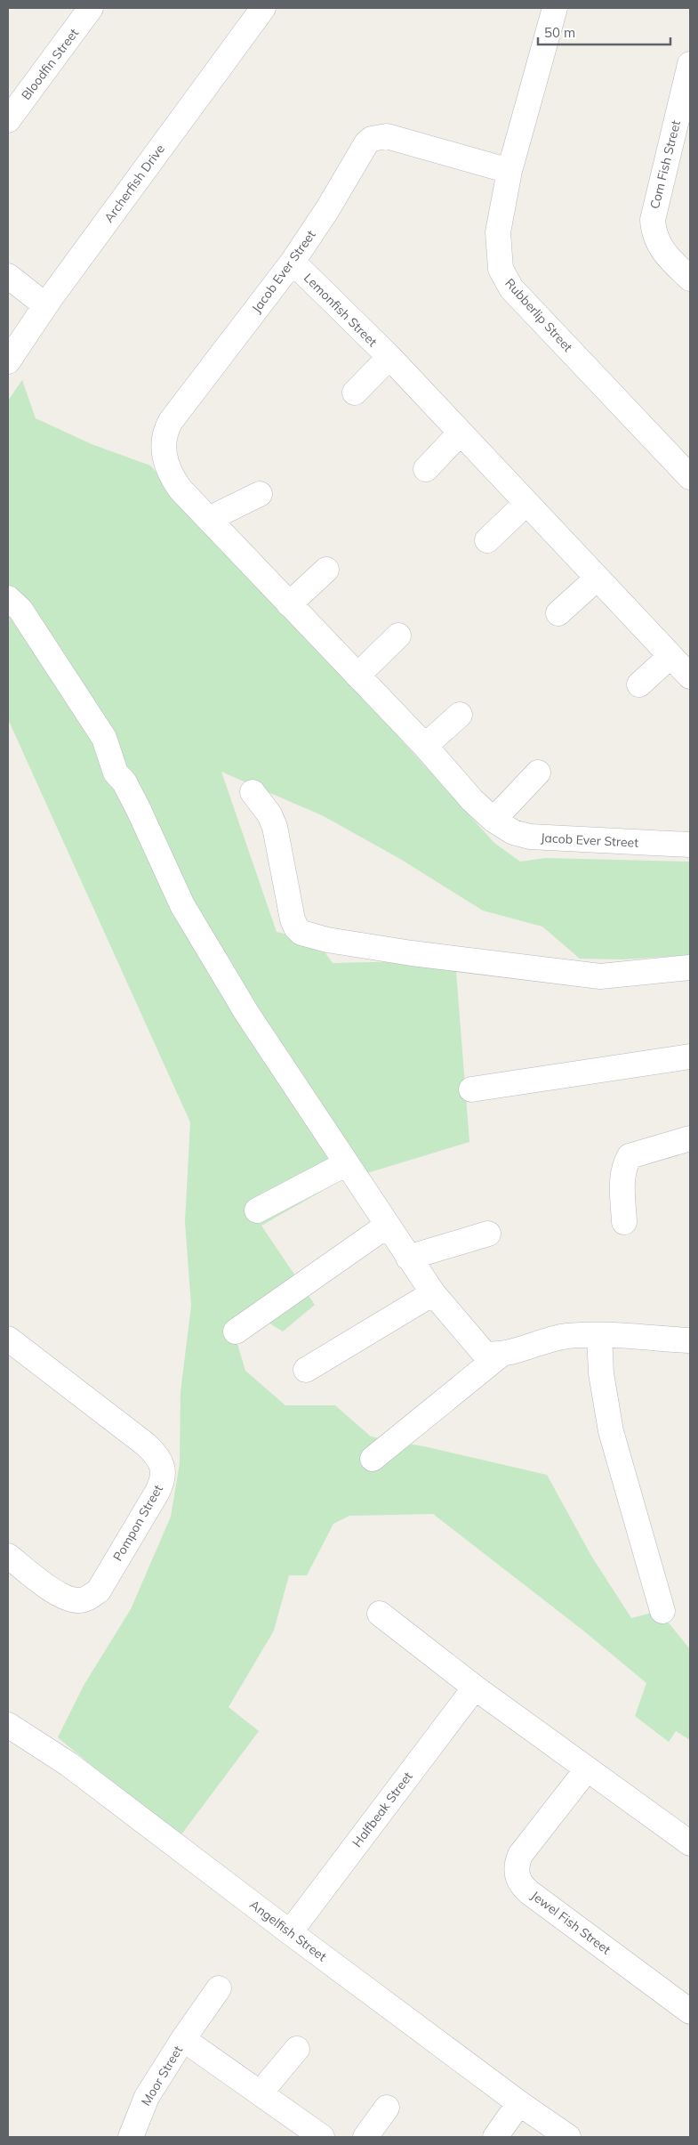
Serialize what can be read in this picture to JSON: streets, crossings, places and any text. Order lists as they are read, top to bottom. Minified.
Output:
{"streets":{"street":["Bloodfin Street","Com Fish Street","Archerfish Drive","Jacob Ever Street","Lemonfish Street","Rubberlip Street","Pompon Street","Halfbeak Street","Jewel Fish Street","Angelfish Street","Moor Street"]},"crossings":[["Jacob Ever Street","Lemonfish Street"],["Jacob Ever Street","Rubberlip Street"],["Halfbeak Street","Angelfish Street"]],"scale_bar":"50 m"}
